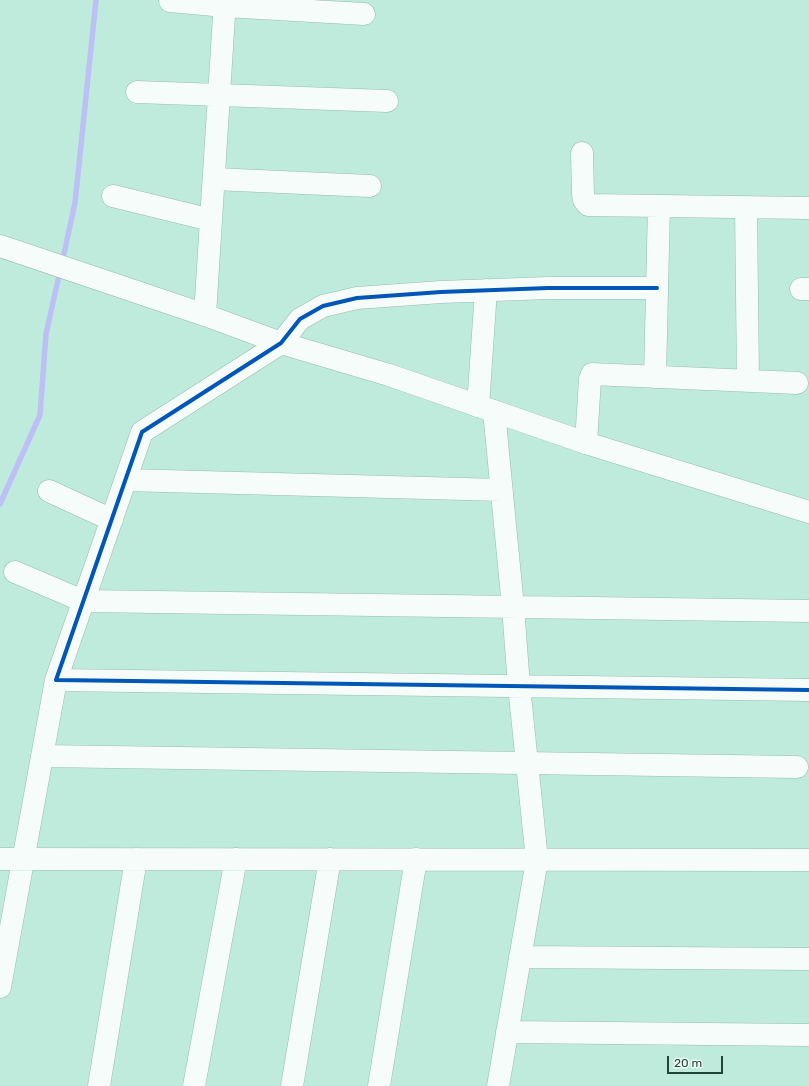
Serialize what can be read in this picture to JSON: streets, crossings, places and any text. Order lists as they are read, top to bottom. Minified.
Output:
{"scale_bar":"20 m"}
